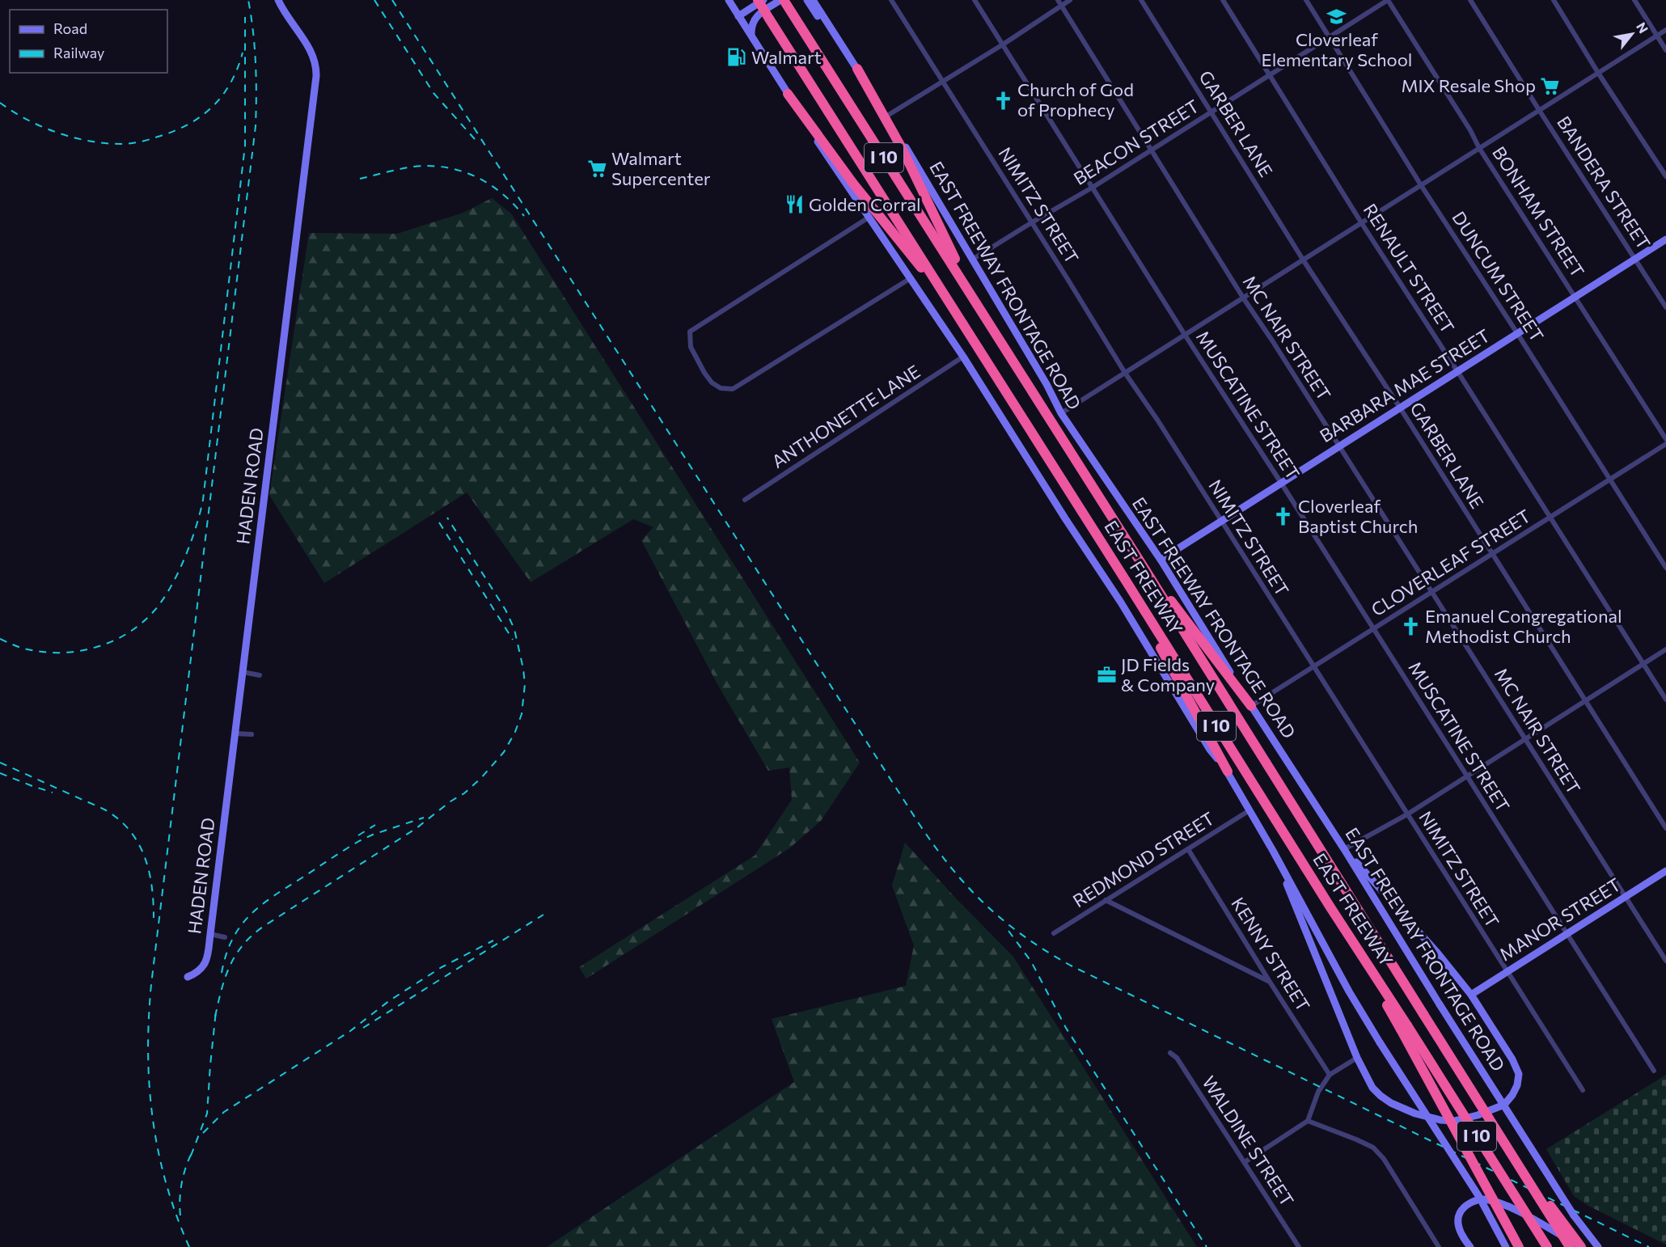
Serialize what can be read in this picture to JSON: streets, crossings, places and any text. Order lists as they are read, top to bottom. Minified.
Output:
{"streets":{"highway":["I 10","EAST FREEWAY"],"main road":["EAST FREEWAY FRONTAGE ROAD","BARBARA MAE STREET","HADEN ROAD","MANOR STREET"],"street":["GARBER LANE","BEACON STREET","BANDERA STREET","NIMITZ STREET","BONHAM STREET","RENAULT STREET","DUNCUM STREET","MC NAIR STREET","MUSCATINE STREET","ANTHONETTE LANE","CLOVERLEAF STREET","REDMOND STREET","KENNY STREET","WALDINE STREET"]},"crossings":[["GARBER LANE","BEACON STREET"],["GARBER LANE","BARBARA MAE STREET"],["GARBER LANE","CLOVERLEAF STREET"],["BEACON STREET","NIMITZ STREET"],["BEACON STREET","BONHAM STREET"],["BEACON STREET","RENAULT STREET"],["BEACON STREET","DUNCUM STREET"],["BEACON STREET","EAST FREEWAY FRONTAGE ROAD"],["BEACON STREET","MC NAIR STREET"],["BEACON STREET","MUSCATINE STREET"],["BANDERA STREET","BARBARA MAE STREET"],["NIMITZ STREET","BARBARA MAE STREET"],["NIMITZ STREET","CLOVERLEAF STREET"],["NIMITZ STREET","MANOR STREET"],["BONHAM STREET","BARBARA MAE STREET"],["RENAULT STREET","BARBARA MAE STREET"],["RENAULT STREET","CLOVERLEAF STREET"],["DUNCUM STREET","BARBARA MAE STREET"],["DUNCUM STREET","CLOVERLEAF STREET"],["EAST FREEWAY FRONTAGE ROAD","BARBARA MAE STREET"],["EAST FREEWAY FRONTAGE ROAD","CLOVERLEAF STREET"],["MC NAIR STREET","BARBARA MAE STREET"],["MC NAIR STREET","CLOVERLEAF STREET"],["MC NAIR STREET","MANOR STREET"],["BARBARA MAE STREET","MUSCATINE STREET"],["MUSCATINE STREET","CLOVERLEAF STREET"],["MUSCATINE STREET","MANOR STREET"],["REDMOND STREET","KENNY STREET"]],"places":{"school or university":["Cloverleaf Elementary School"],"fuel station":["Walmart"],"supermarket":["MIX Resale Shop","Walmart Supercenter"],"church":["Church of God of Prophecy","Cloverleaf Baptist Church","Emanuel Congregational Methodist Church"],"restaurant":["Golden Corral"],"office":["JD Fields & Company"]},"legend":["Road","Railway"],"north":"top right"}
